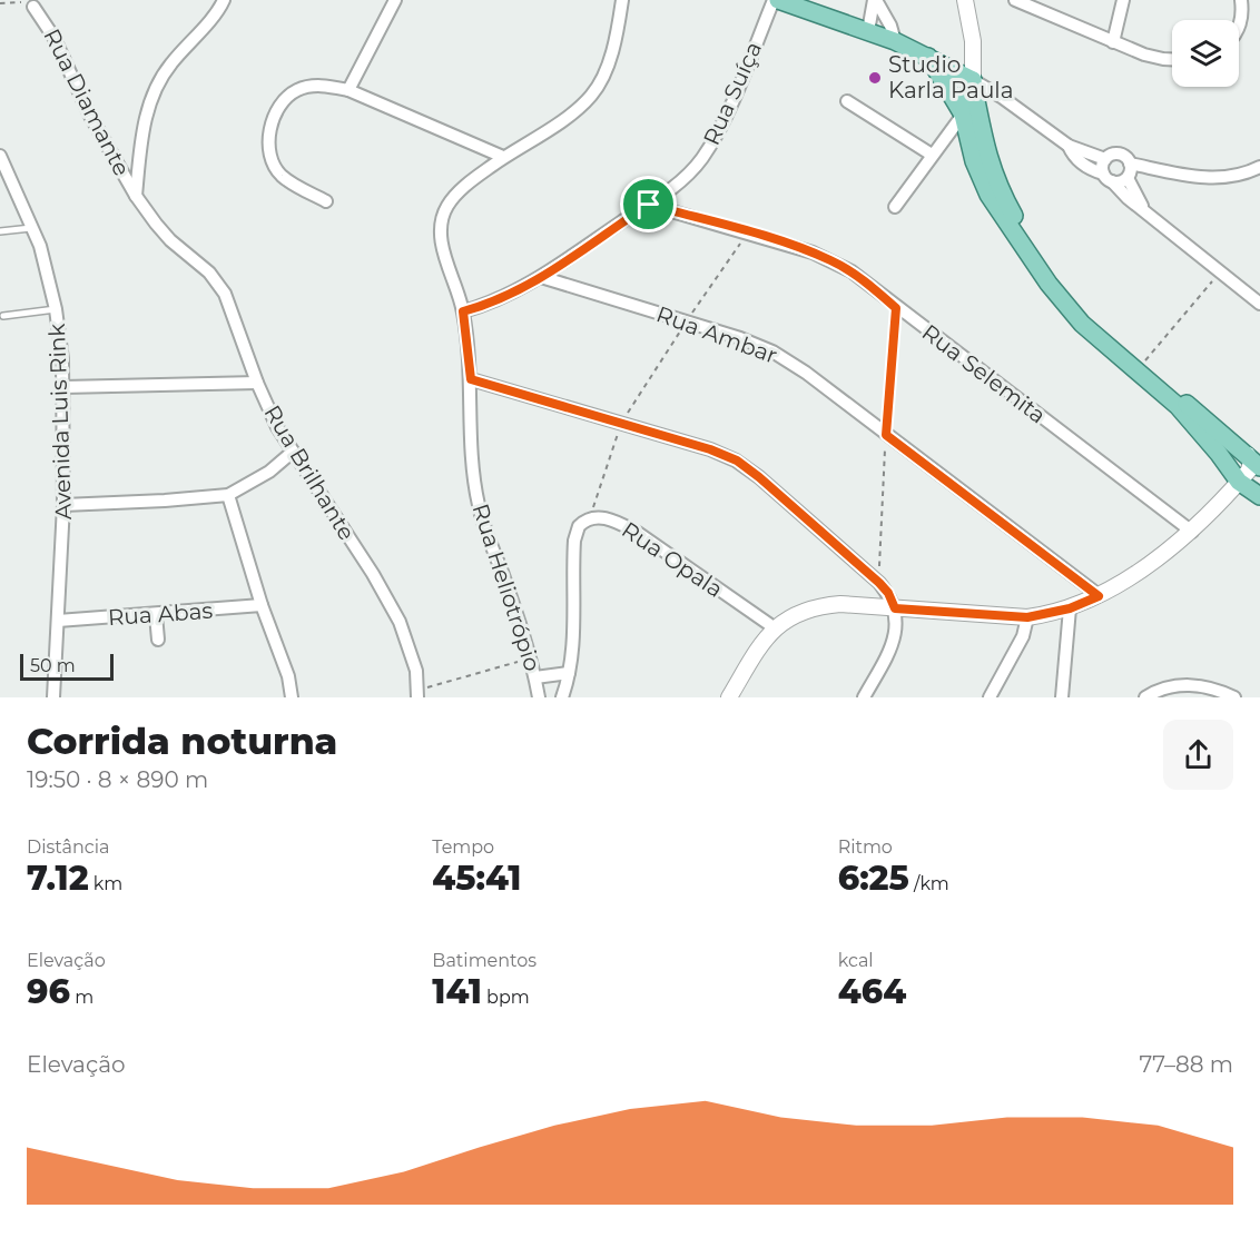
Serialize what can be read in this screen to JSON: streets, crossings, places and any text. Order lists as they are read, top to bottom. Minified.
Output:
{"streets":{"street":["Rua Suíça","Rua Diamante","Rua Ambar","Rua Selemita","Avenida Luis Rink","Rua Brilhante","Rua Opala","Rua Heliotrópio","Rua Abas"]},"crossings":[["Rua Suíça","Rua Ambar"],["Rua Suíça","Rua Selemita"],["Rua Suíça","Rua Heliotrópio"],["Rua Diamante","Rua Brilhante"],["Avenida Luis Rink","Rua Abas"],["Rua Brilhante","Rua Heliotrópio"]],"places":["Studio Karla Paula"],"scale_bar":"50 m","page":{"scale":"50 m","heading":["Corrida noturna","19:50 · 8 × 890 m"],"stats":[["Distância","7.12 km"],["Tempo","45:41"],["Ritmo","6:25 /km"],["Elevação","96 m"],["Batimentos","141 bpm"],["kcal","464"]],"chart":["Elevação","77–88 m"]}}
